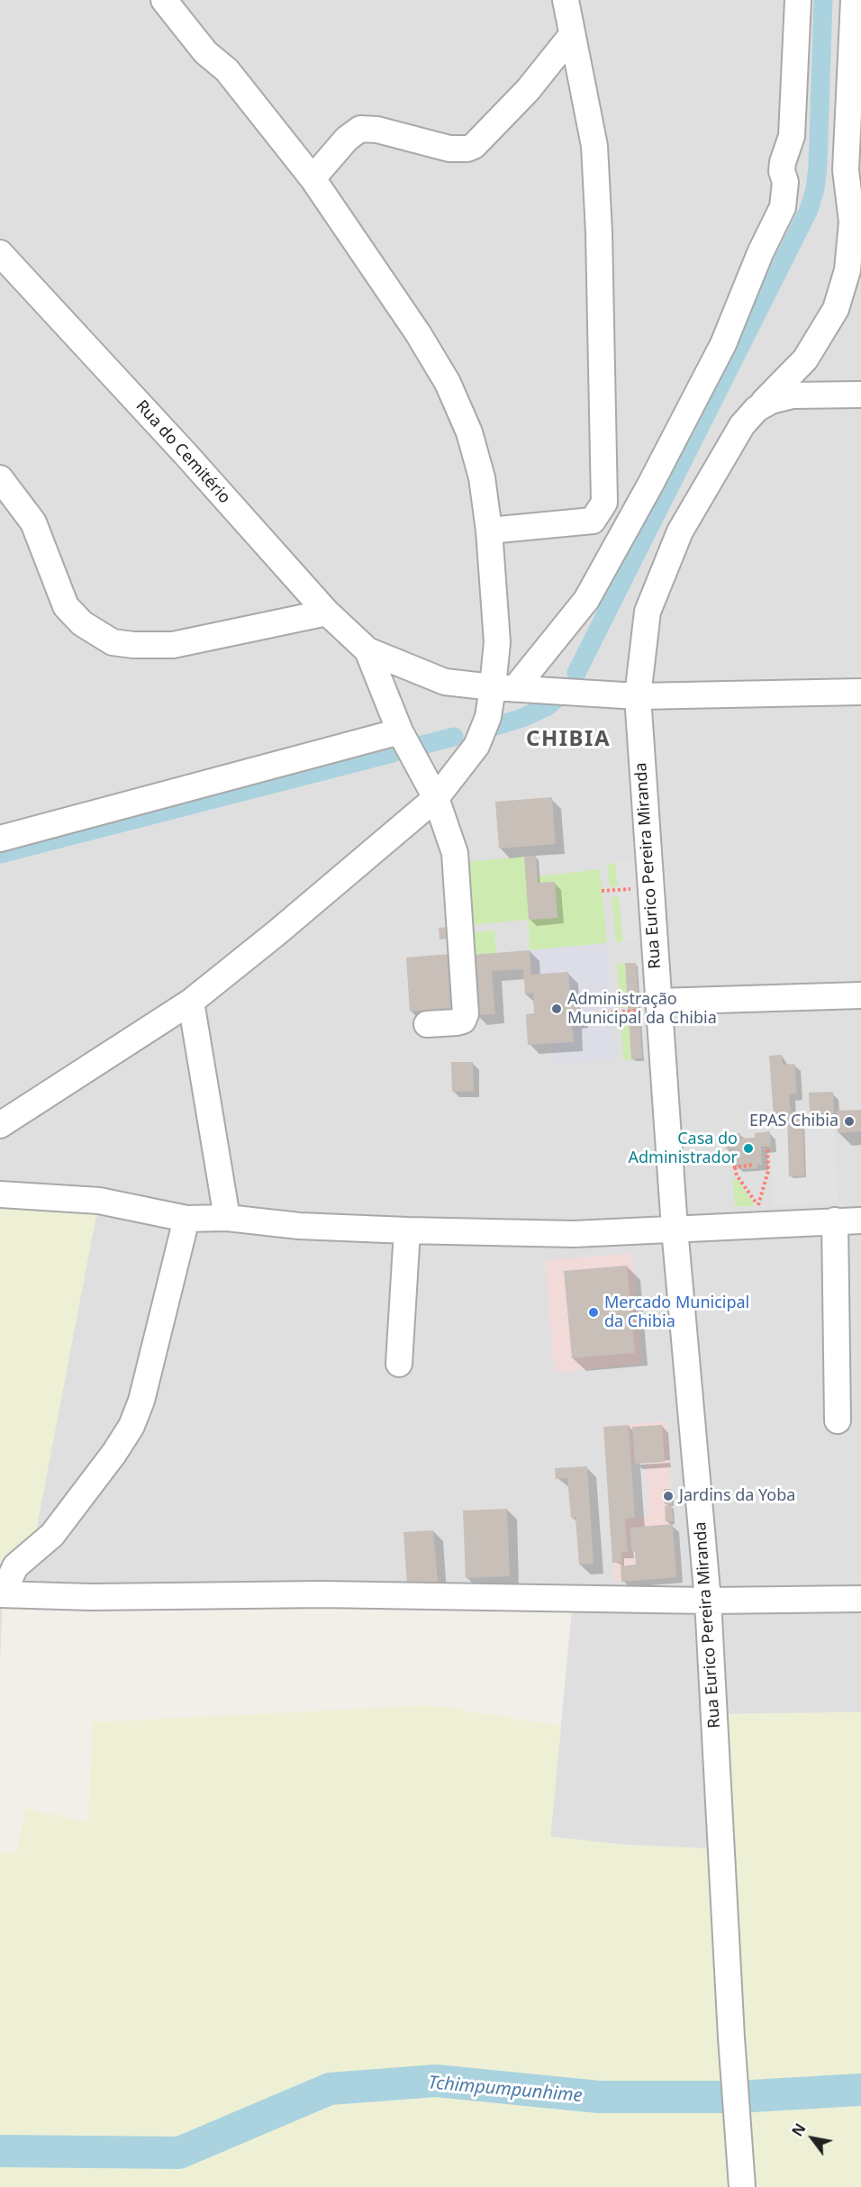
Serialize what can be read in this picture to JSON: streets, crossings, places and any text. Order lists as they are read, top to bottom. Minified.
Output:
{"streets":{"street":["Rua do Cemitério","Rua Eurico Pereira Miranda"]},"districts":["CHIBIA"],"water":["Tchimpumpunhime"],"places":["Administração Municipal da Chibia","EPAS Chibia","Casa do Administrador","Mercado Municipal da Chibia","Jardins da Yoba"],"north":"top left"}
